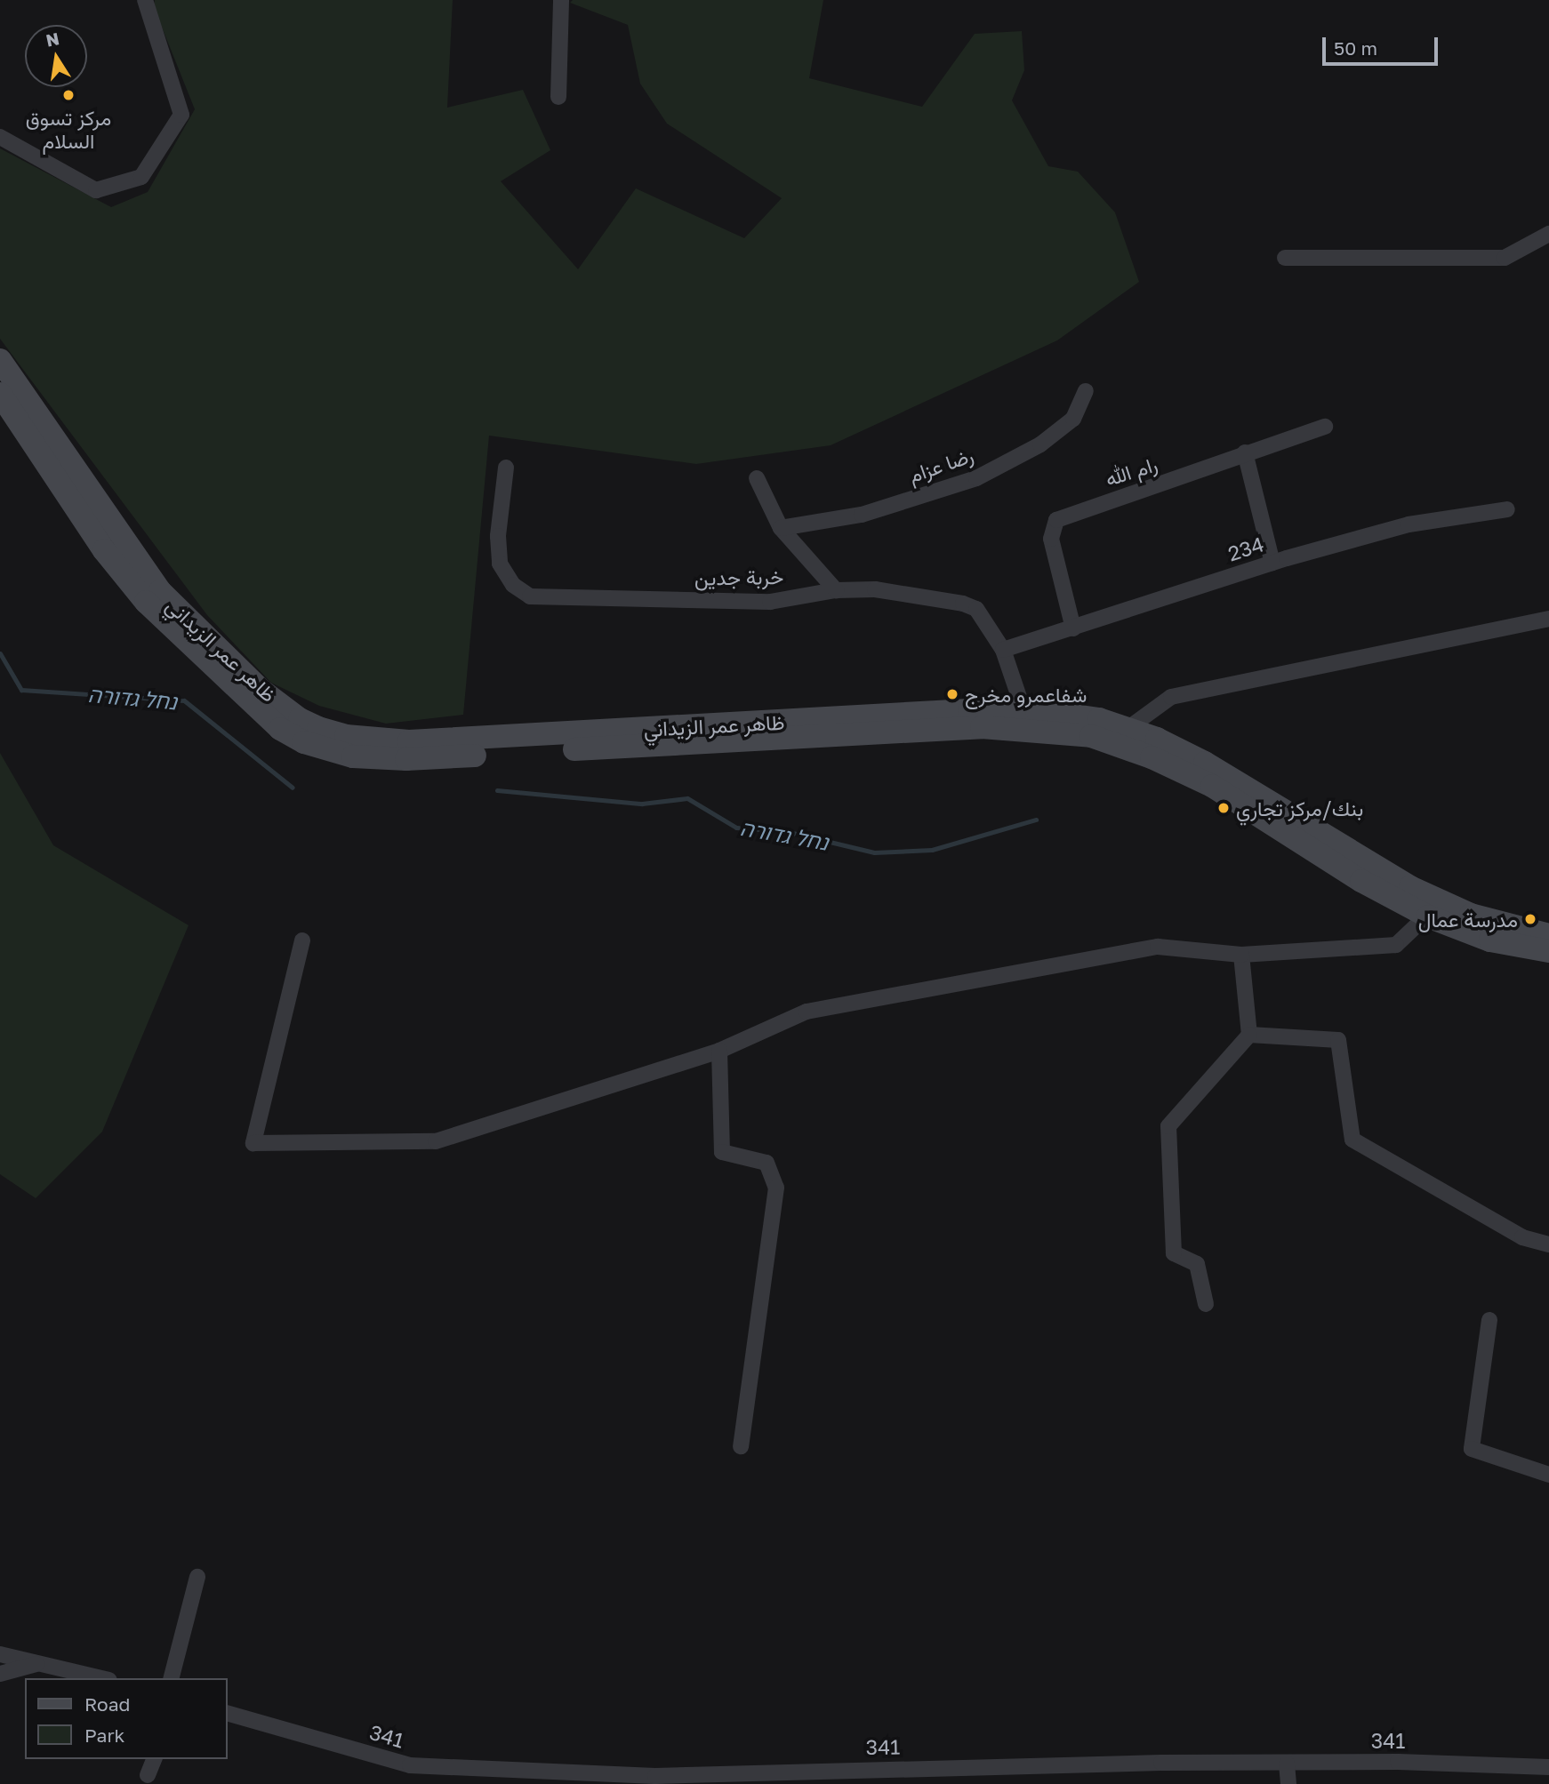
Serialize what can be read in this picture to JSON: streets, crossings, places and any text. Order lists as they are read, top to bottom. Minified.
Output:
{"streets":{"main road":["ظاهر عمر الزيداني"],"street":["رضا عزام","رام الله","234","خربة جدين","341"]},"crossings":[["رام الله","234"],["234","خربة جدين"],["خربة جدين","ظاهر عمر الزيداني"]],"water":["נחל גדורה"],"places":["مركز تسوق السلام","شفاعمرو مخرج","بنك/مركز تجاري","مدرسة عمال"],"legend":["Road","Park"],"scale_bar":"50 m","north":"top"}
